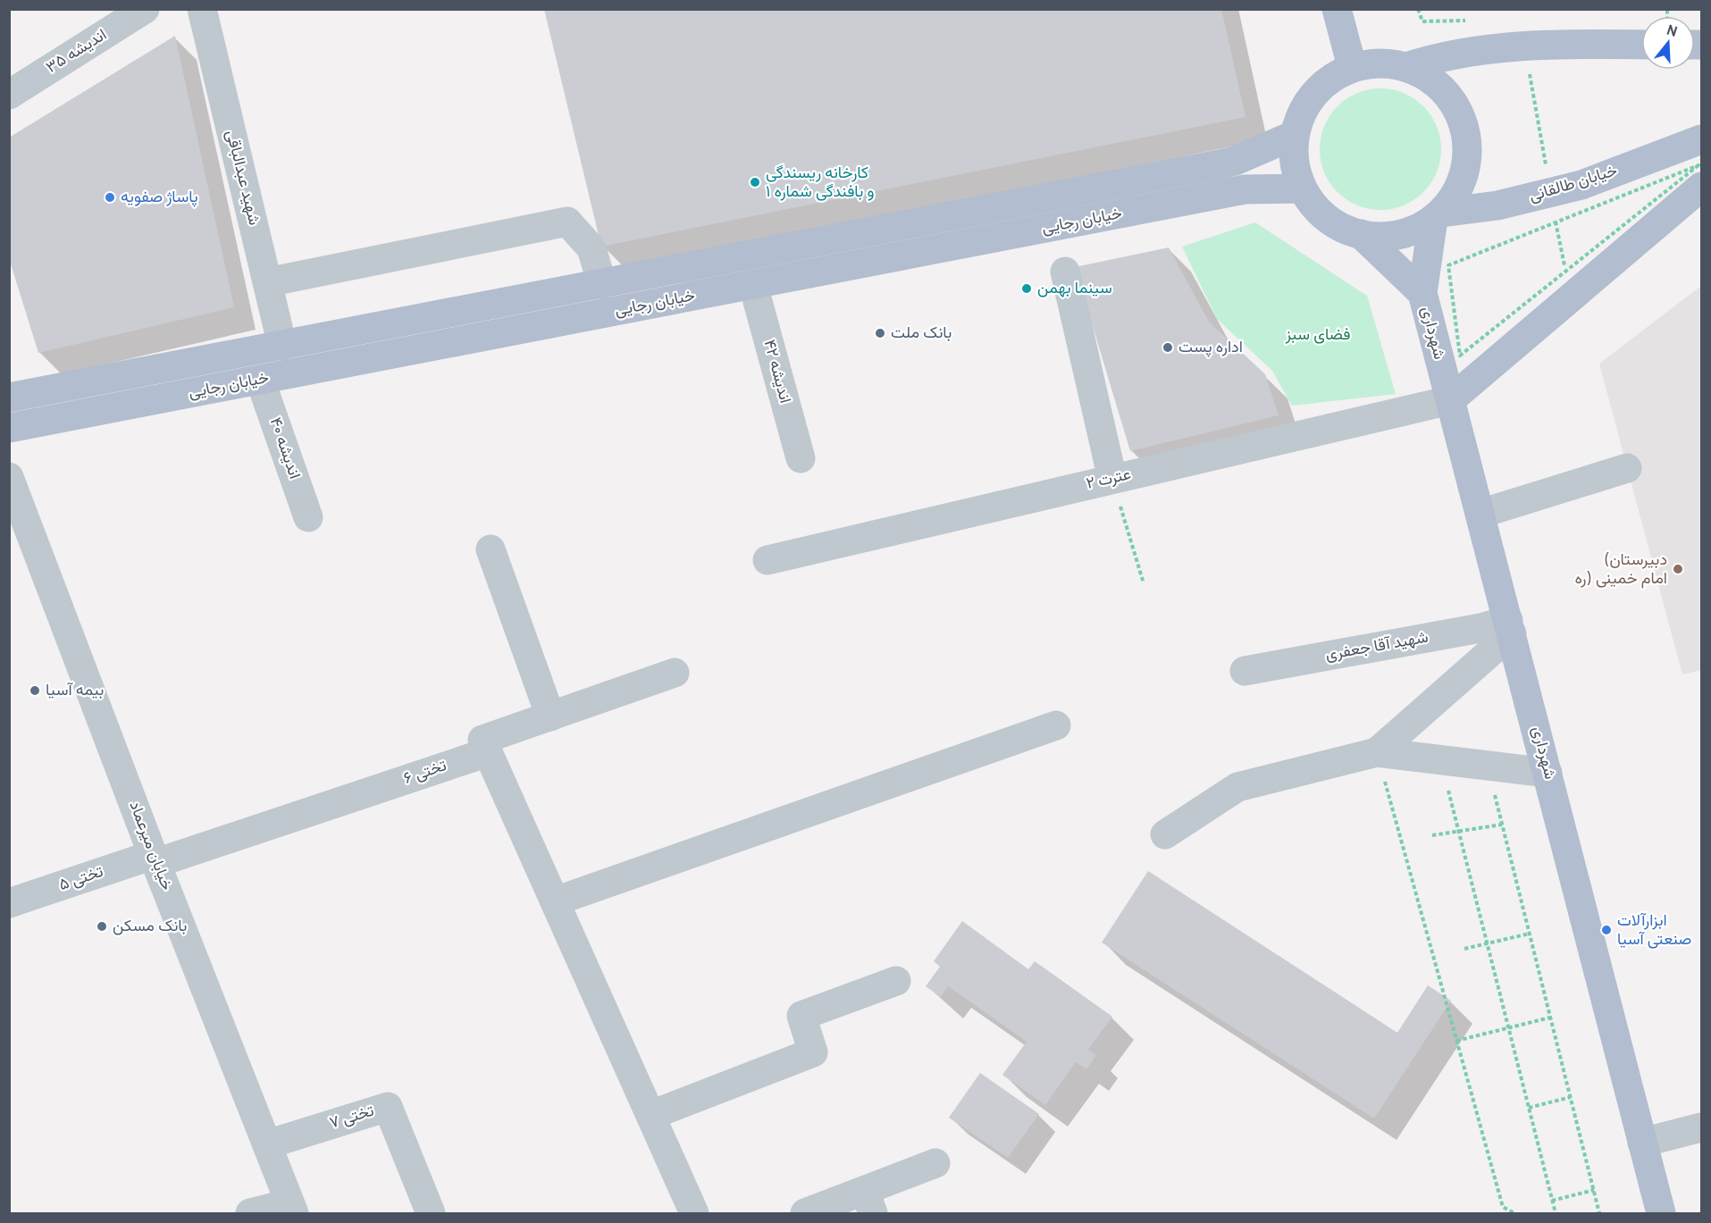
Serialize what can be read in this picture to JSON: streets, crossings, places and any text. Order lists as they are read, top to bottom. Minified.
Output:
{"streets":{"main road":["خیابان طالقانی","خیابان رجایی","شهرداری"],"street":["اندیشه ۳۵","شهید عبدالباقی","اندیشه ۴۲","اندیشه ۴۰","عترت ۲","شهید آقا جعفری","تختی ۶","خیابان میرعماد","تختی ۵","تختی ۷"]},"crossings":[["شهید عبدالباقی","خیابان رجایی"],["خیابان طالقانی","خیابان رجایی"],["خیابان رجایی","اندیشه ۴۲"],["خیابان رجایی","اندیشه ۴۰"],["شهرداری","عترت ۲"],["شهرداری","شهید آقا جعفری"],["تختی ۶","خیابان میرعماد"],["تختی ۶","تختی ۵"],["خیابان میرعماد","تختی ۵"],["خیابان میرعماد","تختی ۷"]],"parks":["فضای سبز"],"places":["کارخانه ریسندگی و بافندگی شماره ۱","پاساژ صفویه","سینما بهمن","بانک ملت","اداره پست","(دبیرستان امام خمینی (ره","بیمه آسیا","بانک مسکن","ابزارآلات صنعتی آسیا"],"north":"top"}
